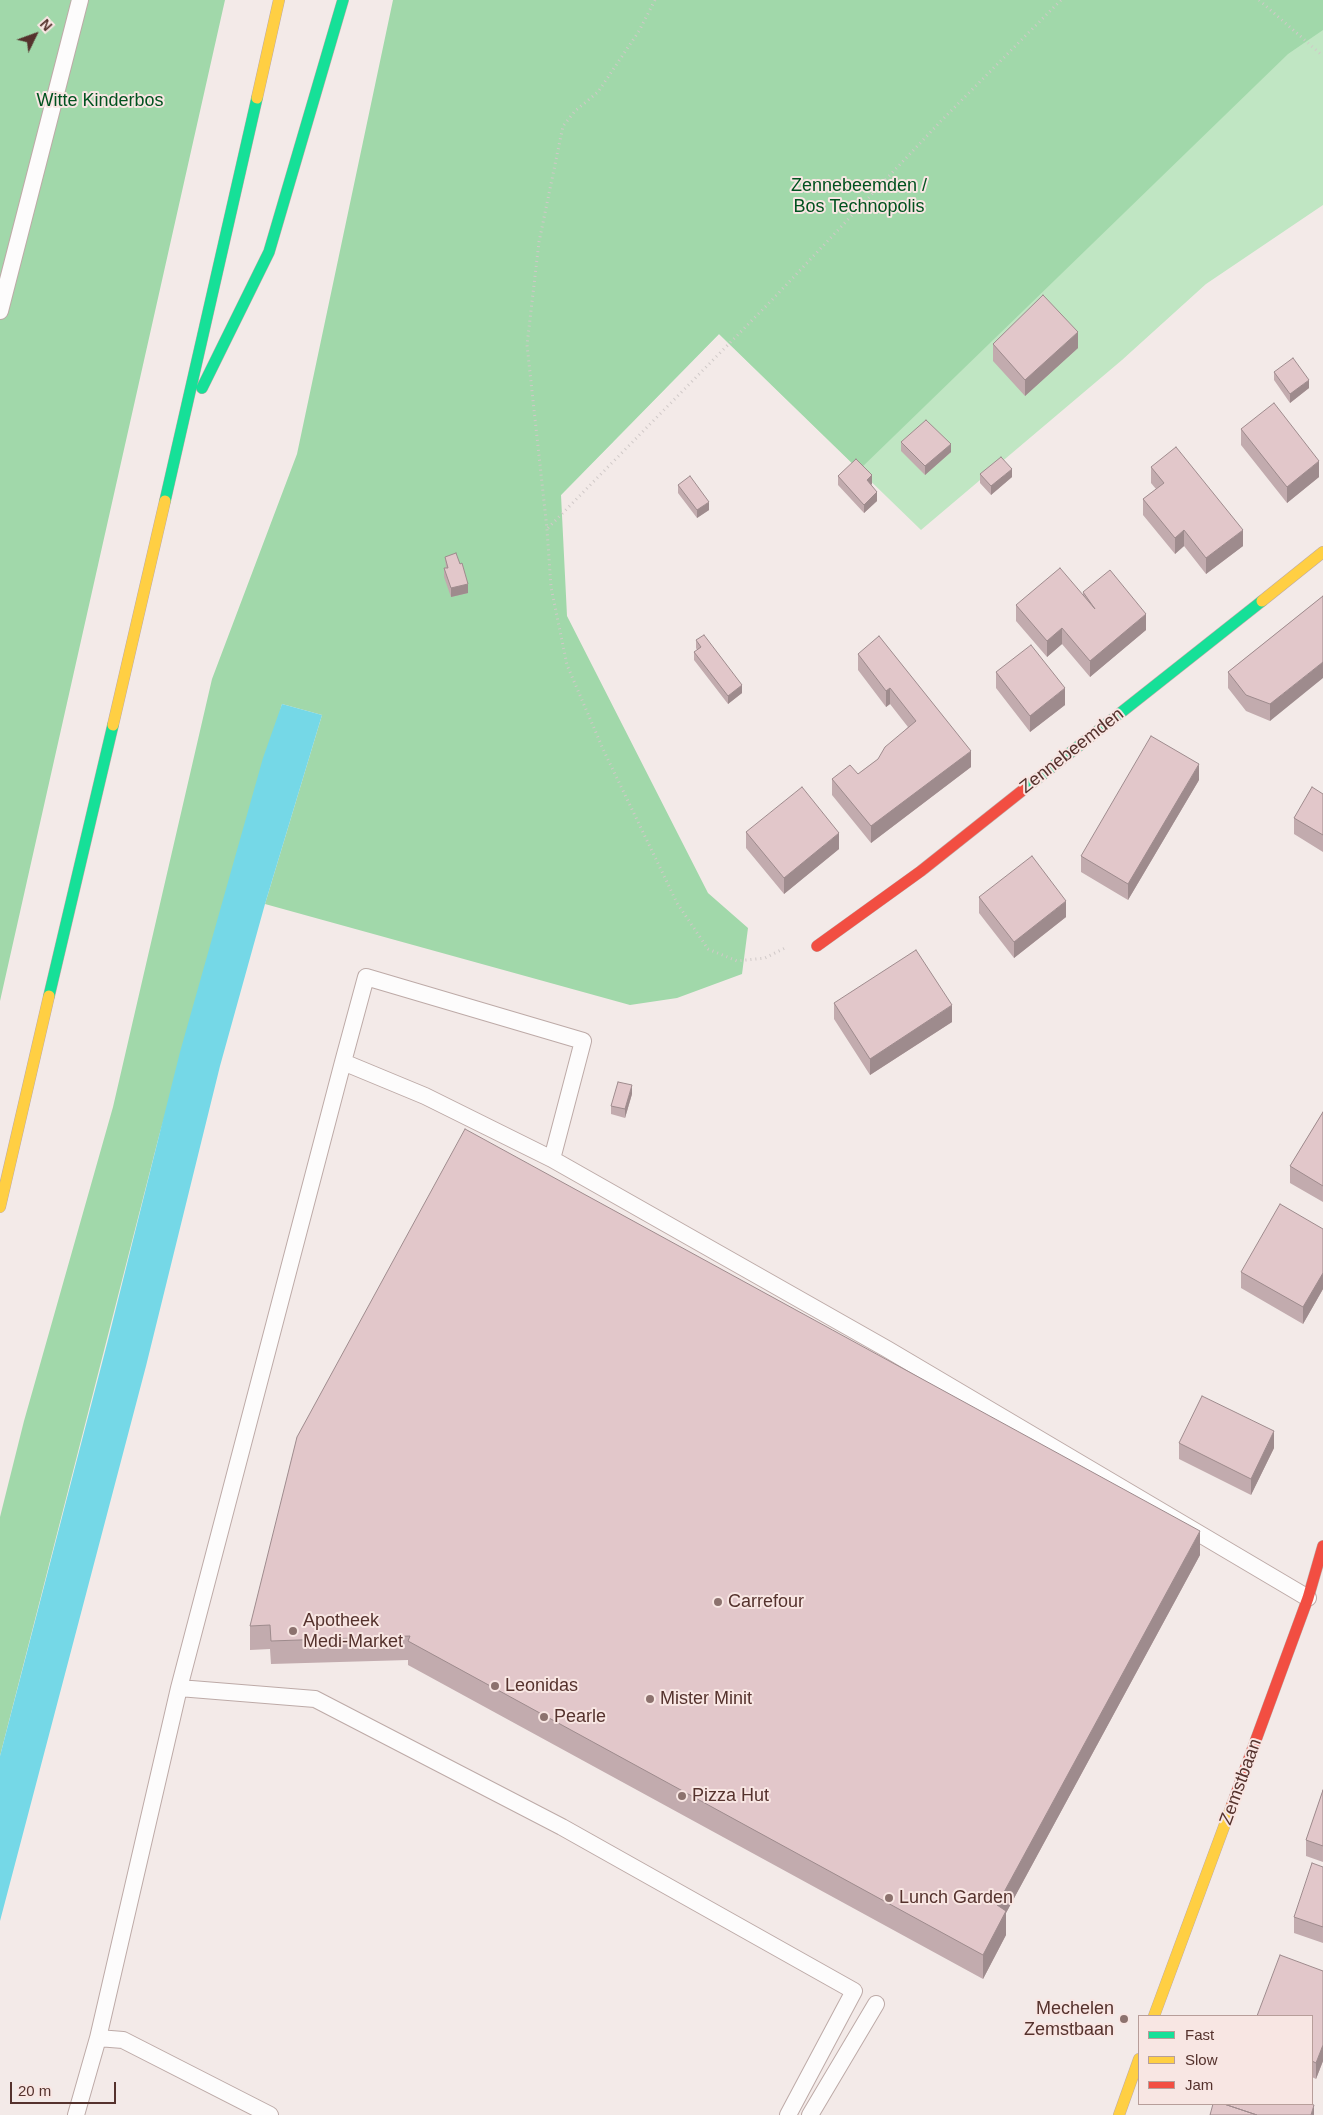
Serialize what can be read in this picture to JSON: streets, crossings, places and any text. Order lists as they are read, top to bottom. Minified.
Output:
{"streets":{"main road":["Zennebeemden","Zemstbaan"]},"parks":["Witte Kinderbos","Zennebeemden / Bos Technopolis"],"places":["Carrefour","Apotheek Medi-Market","Leonidas","Mister Minit","Pearle","Pizza Hut","Lunch Garden","Mechelen Zemstbaan"],"legend":["Fast","Slow","Jam"],"scale_bar":"20 m","north":"top right"}
